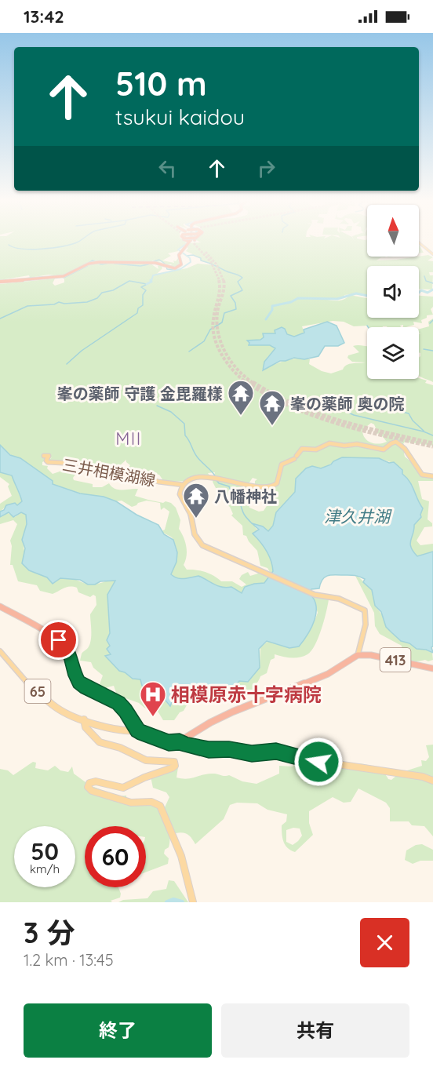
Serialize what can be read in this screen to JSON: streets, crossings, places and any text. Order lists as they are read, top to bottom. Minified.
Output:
{"streets":{"highway":["413"],"main road":["三井相模湖線","65"]},"districts":["MII"],"water":["津久井湖"],"places":{"temple":["峯の薬師 守護 金毘羅樣","峯の薬師 奥の院","八幡神社"],"hospital":["相模原赤十字病院"]},"north":"top","page":{"status":"13:42","turn":["510 m","tsukui kaidou"],"speed":"50 km/h","limit":"60","heading":["3 分","1.2 km · 13:45"],"buttons":["終了","共有"]}}
